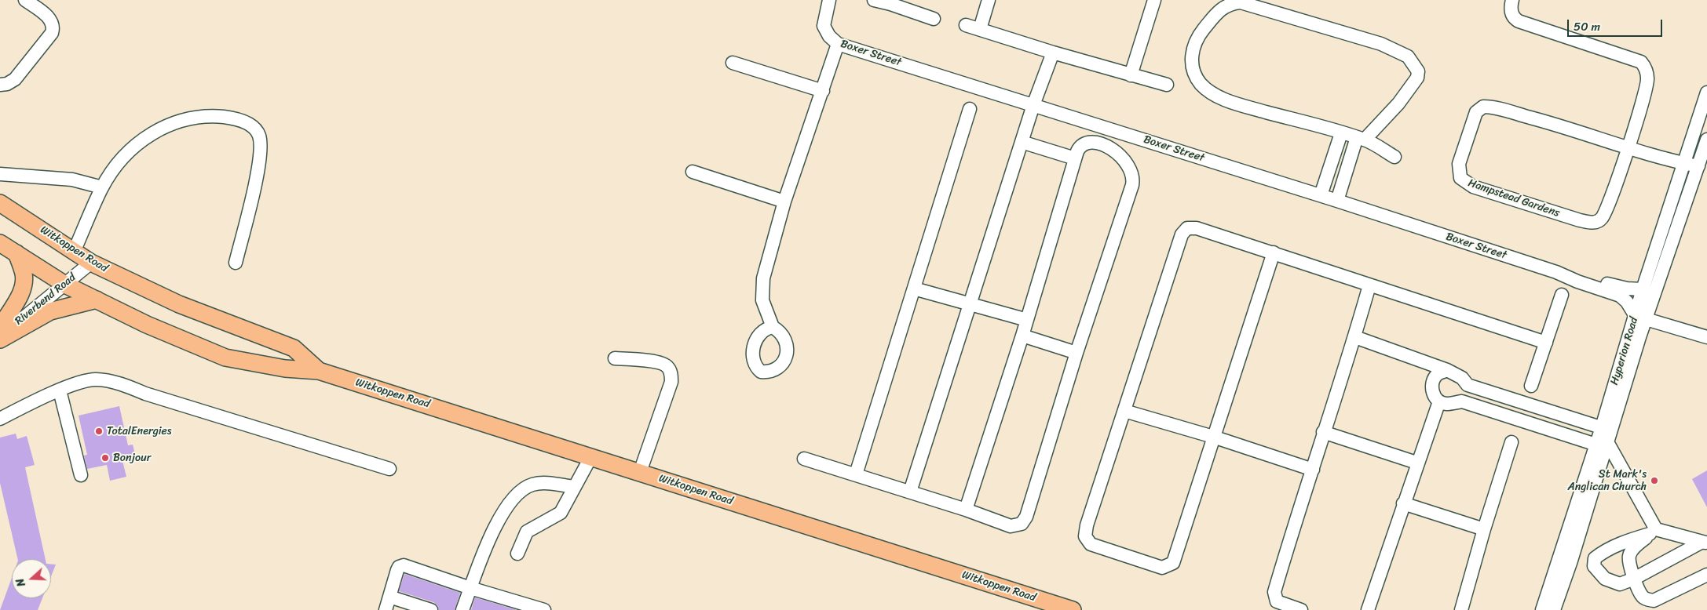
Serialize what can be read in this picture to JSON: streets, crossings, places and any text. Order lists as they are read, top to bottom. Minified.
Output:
{"streets":{"main road":["Witkoppen Road"],"street":["Boxer Street","Hampstead Gardens","Riverbend Road","Hyperion Road"]},"crossings":[["Boxer Street","Hyperion Road"],["Hampstead Gardens","Hyperion Road"],["Witkoppen Road","Riverbend Road"]],"places":["TotalEnergies","Bonjour","St Mark's Anglican Church"],"scale_bar":"50 m","north":"left"}
